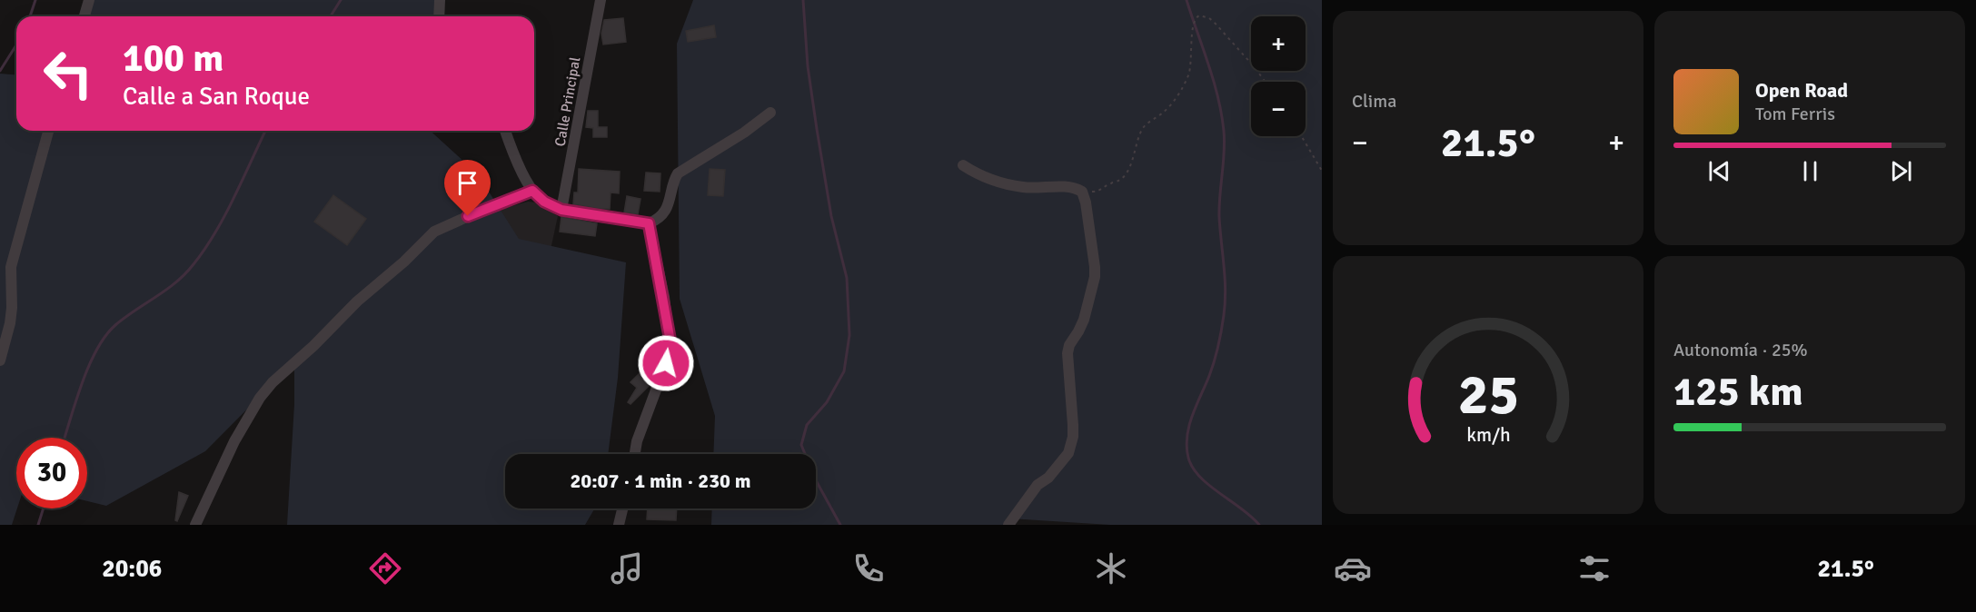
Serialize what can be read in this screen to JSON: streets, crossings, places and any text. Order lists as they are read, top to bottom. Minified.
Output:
{"streets":{"street":["Calle Principal"]},"page":{"tile":["Clima",["Autonomía · 25%","125 km"]],"map_buttons":["+","−"],"turn":["100 m","Calle a San Roque"],"song":["Open Road","Tom Ferris"],"heat":["−","21.5°","+"],"limit":"30","trip":"20:07 · 1 min · 230 m","tabs":["20:06","21.5°"],"gauge":["25","km/h"]}}
